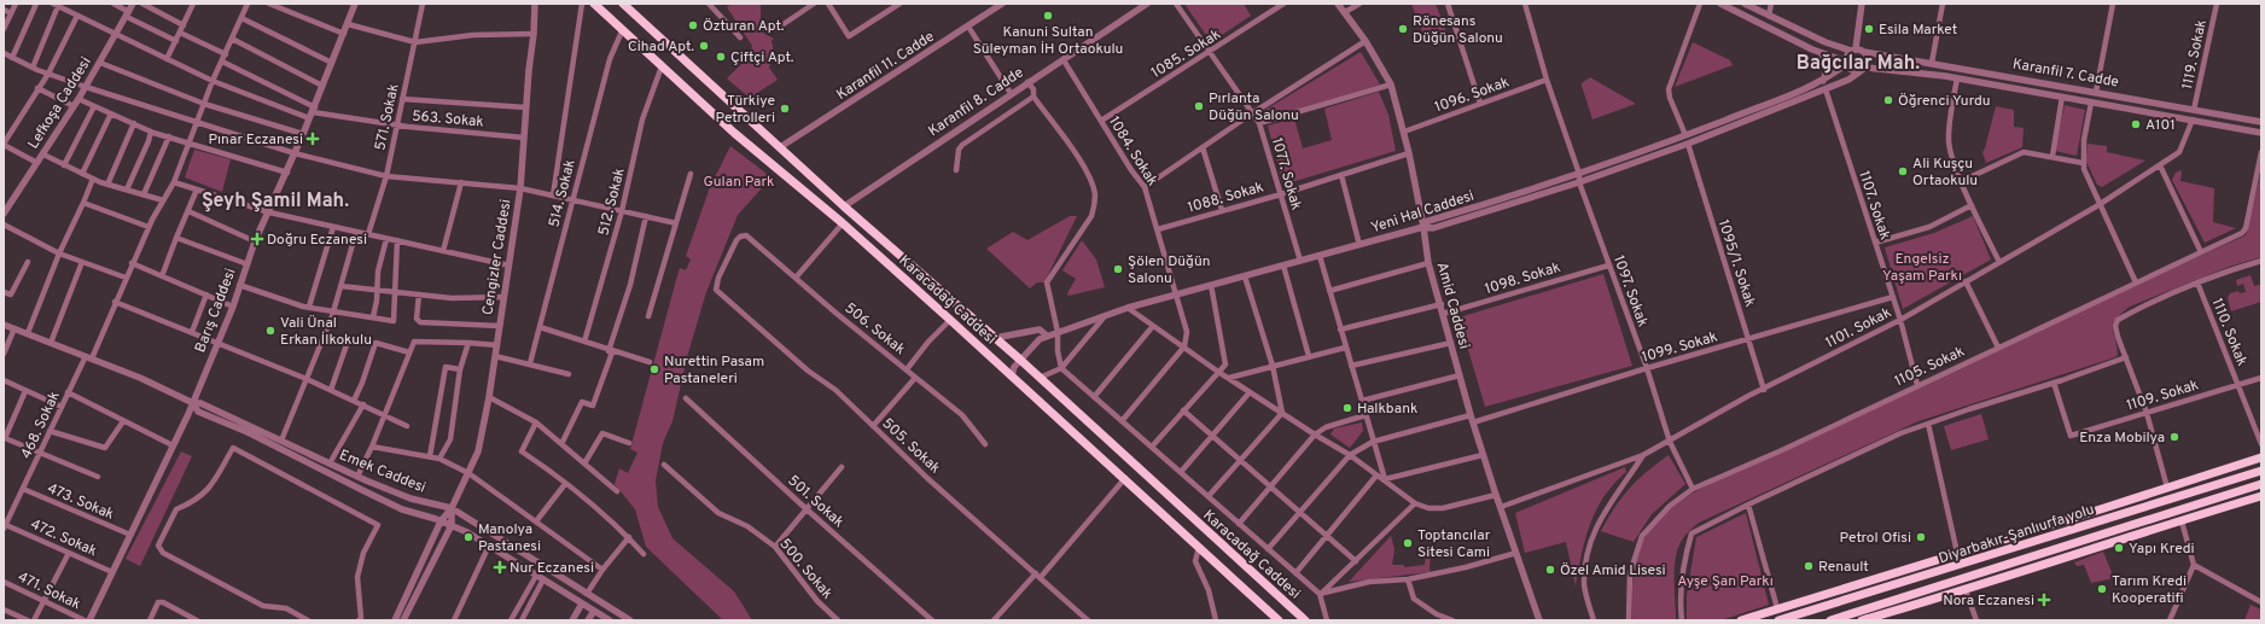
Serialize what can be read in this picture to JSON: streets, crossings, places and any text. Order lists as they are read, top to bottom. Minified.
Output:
{"streets":{"highway":["Karacadağ Caddesi","Diyarbakır-Şanlıurfa yolu"],"street":["1085. Sokak","1119. Sokak","Karanfil 11. Cadde","Karanfil 7. Cadde","1096. Sokak","Karanfil 8. Cadde","Lefkoşa Caddesi","571. Sokak","563. Sokak","1084. Sokak","1077. Sokak","514. Sokak","1088. Sokak","512. Sokak","1107. Sokak","Yeni Hal Caddesi","Cengizler Caddesi","1095/1. Sokak","1098. Sokak","1097. Sokak","Amid Caddesi","Barış Caddesi","1101. Sokak","506. Sokak","1110. Sokak","1099. Sokak","1105. Sokak","1109. Sokak","468. Sokak","505. Sokak","Emek Caddesi","473. Sokak","501. Sokak","472. Sokak","500. Sokak","471. Sokak"]},"crossings":[["1085. Sokak","1084. Sokak"],["1085. Sokak","1077. Sokak"],["1119. Sokak","Karanfil 7. Cadde"],["Karanfil 11. Cadde","Karacadağ Caddesi"],["Karanfil 7. Cadde","Yeni Hal Caddesi"],["Karanfil 7. Cadde","1101. Sokak"],["1096. Sokak","1097. Sokak"],["1096. Sokak","Amid Caddesi"],["Karanfil 8. Cadde","1084. Sokak"],["Karanfil 8. Cadde","Karacadağ Caddesi"],["571. Sokak","563. Sokak"],["563. Sokak","Cengizler Caddesi"],["563. Sokak","Barış Caddesi"],["1084. Sokak","1088. Sokak"],["1084. Sokak","Yeni Hal Caddesi"],["1077. Sokak","1088. Sokak"],["1077. Sokak","Yeni Hal Caddesi"],["514. Sokak","Karacadağ Caddesi"],["1088. Sokak","Amid Caddesi"],["512. Sokak","Karacadağ Caddesi"],["1107. Sokak","1101. Sokak"],["1107. Sokak","1099. Sokak"],["1107. Sokak","1105. Sokak"],["Yeni Hal Caddesi","1097. Sokak"],["Yeni Hal Caddesi","Karacadağ Caddesi"],["Yeni Hal Caddesi","Amid Caddesi"],["Cengizler Caddesi","Emek Caddesi"],["1095/1. Sokak","1101. Sokak"],["1095/1. Sokak","1099. Sokak"],["1098. Sokak","1097. Sokak"],["1098. Sokak","Amid Caddesi"],["1097. Sokak","1101. Sokak"],["1097. Sokak","1099. Sokak"],["1097. Sokak","1105. Sokak"],["Amid Caddesi","1101. Sokak"],["Amid Caddesi","1099. Sokak"],["Barış Caddesi","Emek Caddesi"],["Barış Caddesi","473. Sokak"],["Barış Caddesi","472. Sokak"],["506. Sokak","505. Sokak"],["1110. Sokak","1109. Sokak"],["468. Sokak","Emek Caddesi"],["468. Sokak","473. Sokak"],["468. Sokak","472. Sokak"]],"districts":["Bağcılar Mah.","Şeyh Şamil Mah."],"parks":["Gulan Park","Engelsiz Yaşam Parkı","Ayşe Şan Parkı"],"places":{"other":["Kanuni Sultan Süleyman İH Ortaokulu","Özturan Apt.","Rönesans Düğün Salonu","Esila Market","Cihad Apt.","Çiftçi Apt.","Öğrenci Yurdu","Pırlanta Düğün Salonu","Türkiye Petrolleri","A101","Ali Kuşçu Ortaokulu","Şölen Düğün Salonu","Vali Ünal Erkan İlkokulu","Nurettin Pasam Pastaneleri","Halkbank","Enza Mobilya","Manolya Pastanesi","Petrol Ofisi","Toptancılar Sitesi Cami","Yapı Kredi","Renault","Özel Amid Lisesi","Tarım Kredi Kooperatifi"],"health":["Pınar Eczanesi","Doğru Eczanesi","Nur Eczanesi","Nora Eczanesi"]}}
